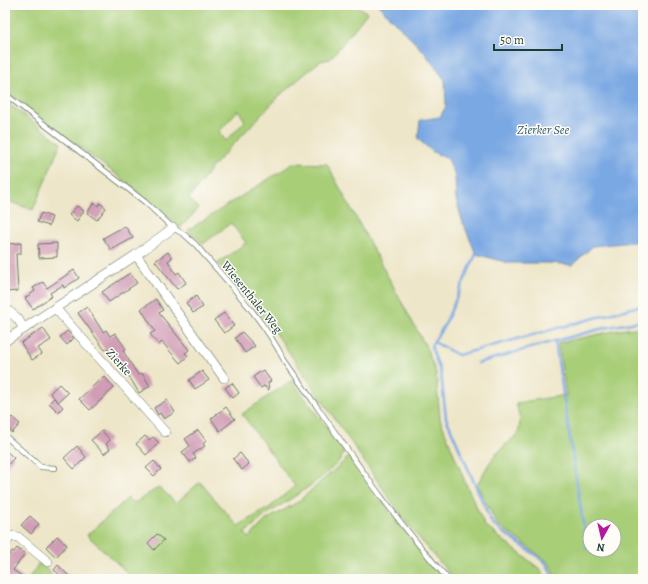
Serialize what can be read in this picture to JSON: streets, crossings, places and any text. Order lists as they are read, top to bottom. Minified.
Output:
{"streets":{"street":["Zierke"],"lane":["Wiesenthaler Weg"]},"water":["Zierker See"],"scale_bar":"50 m","north":"bottom"}
